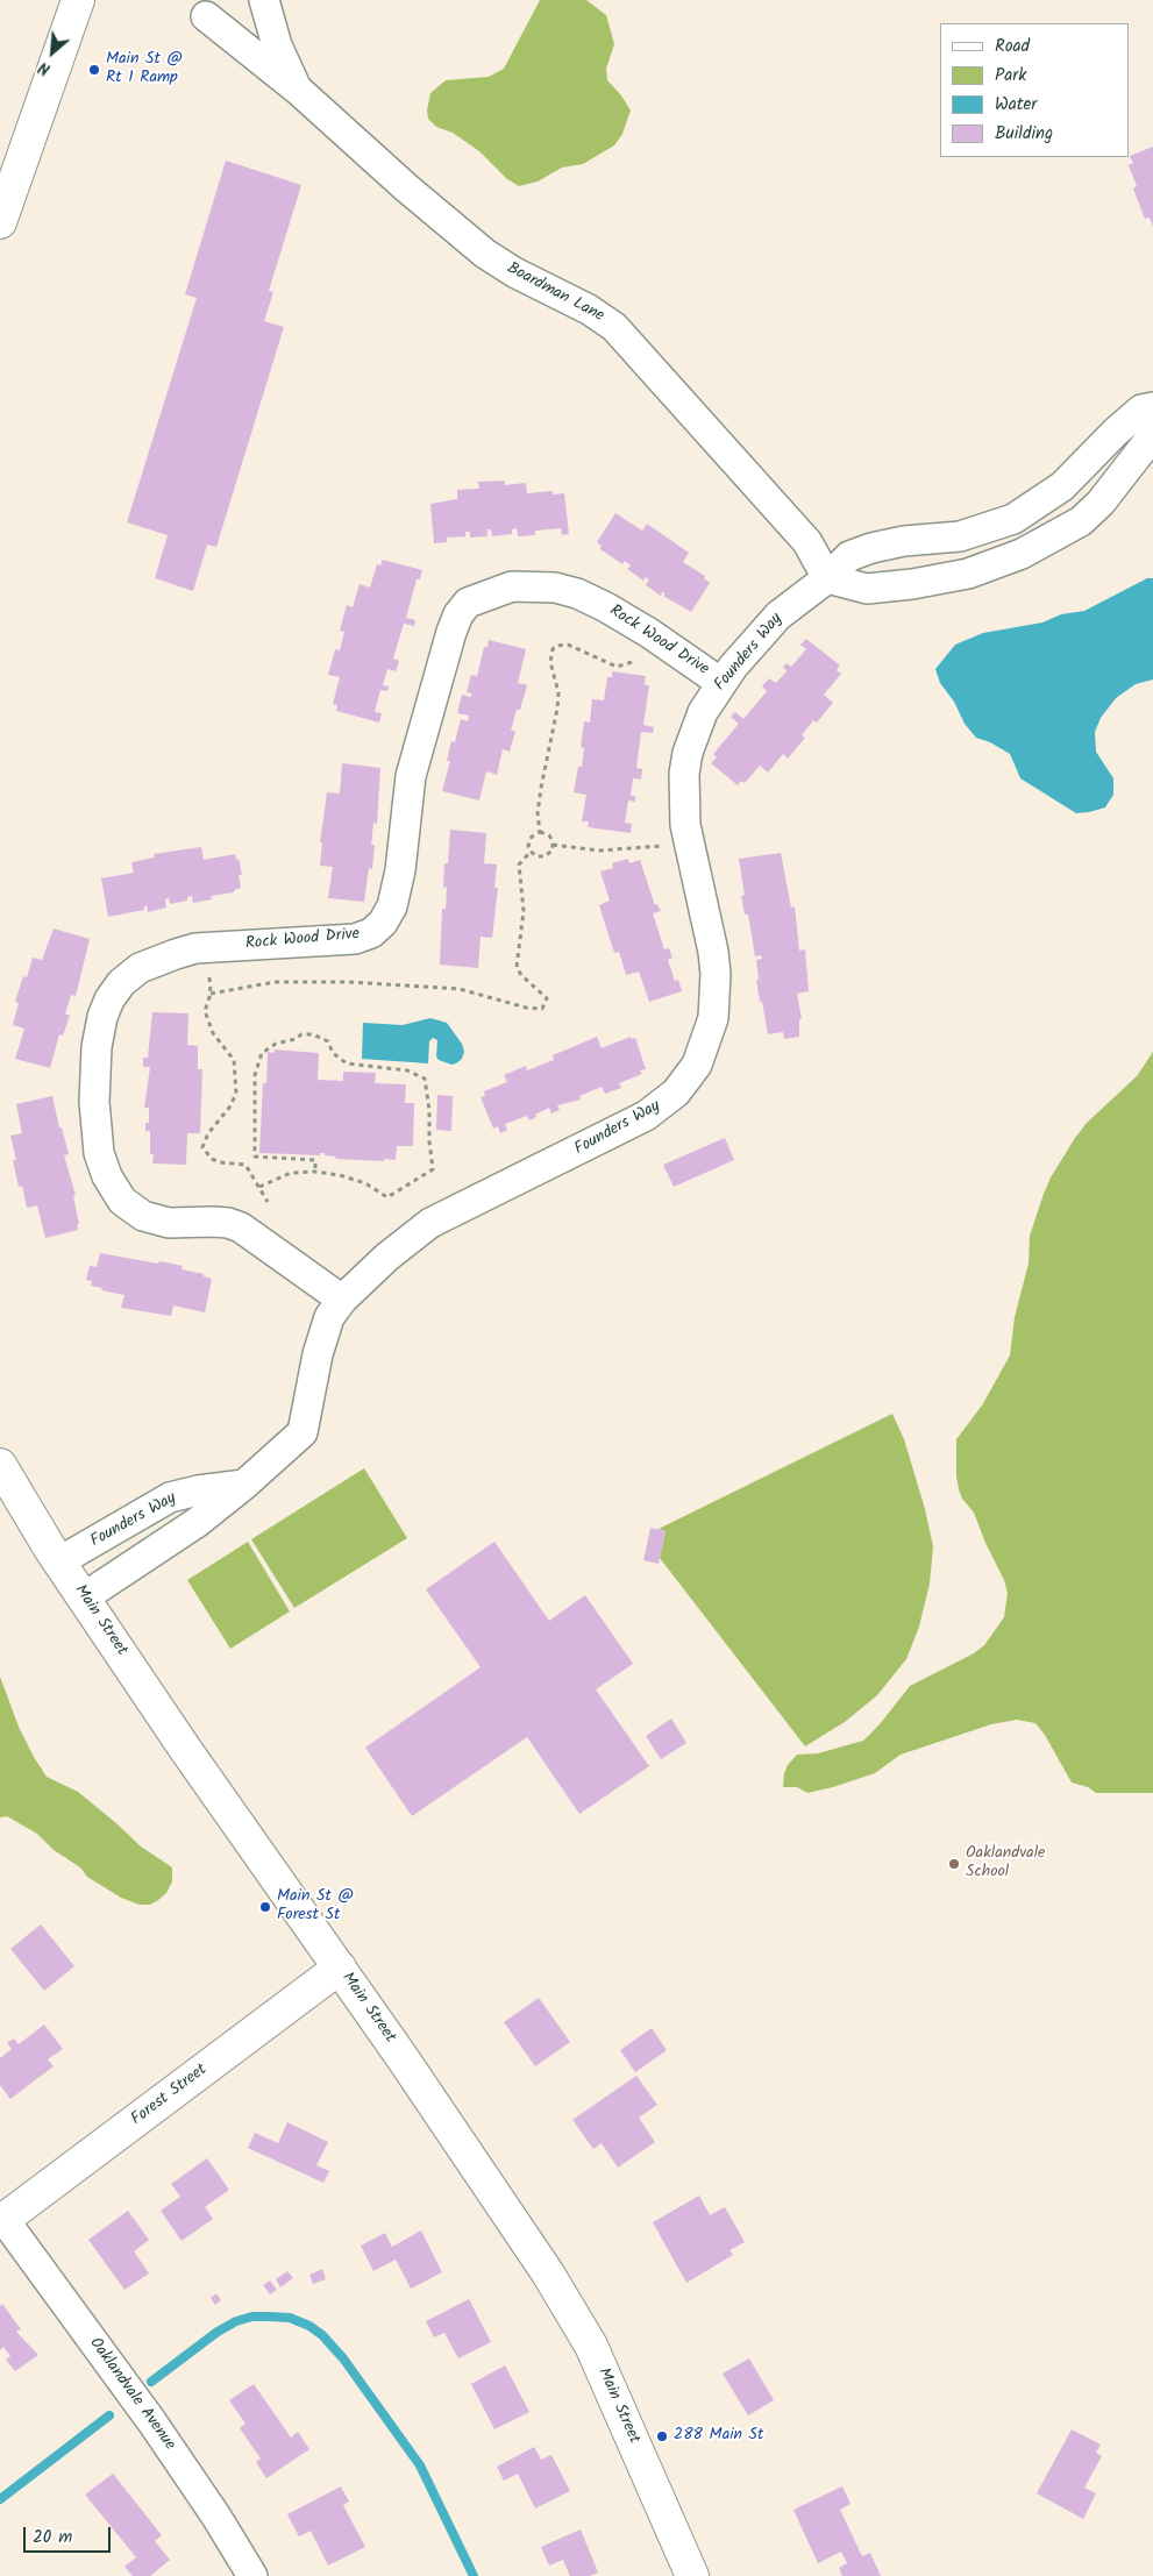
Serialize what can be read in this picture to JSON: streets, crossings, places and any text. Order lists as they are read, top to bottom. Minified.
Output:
{"streets":{"main road":["Main Street","Forest Street"],"street":["Boardman Lane","Rock Wood Drive","Founders Way","Oaklandvale Avenue"]},"crossings":[["Boardman Lane","Founders Way"],["Rock Wood Drive","Founders Way"],["Founders Way","Main Street"],["Main Street","Forest Street"],["Forest Street","Oaklandvale Avenue"]],"places":["Main St @ Rt 1 Ramp","Oaklandvale School","Main St @ Forest St","288 Main St"],"legend":["Road","Park","Water","Building"],"scale_bar":"20 m","north":"bottom left"}
